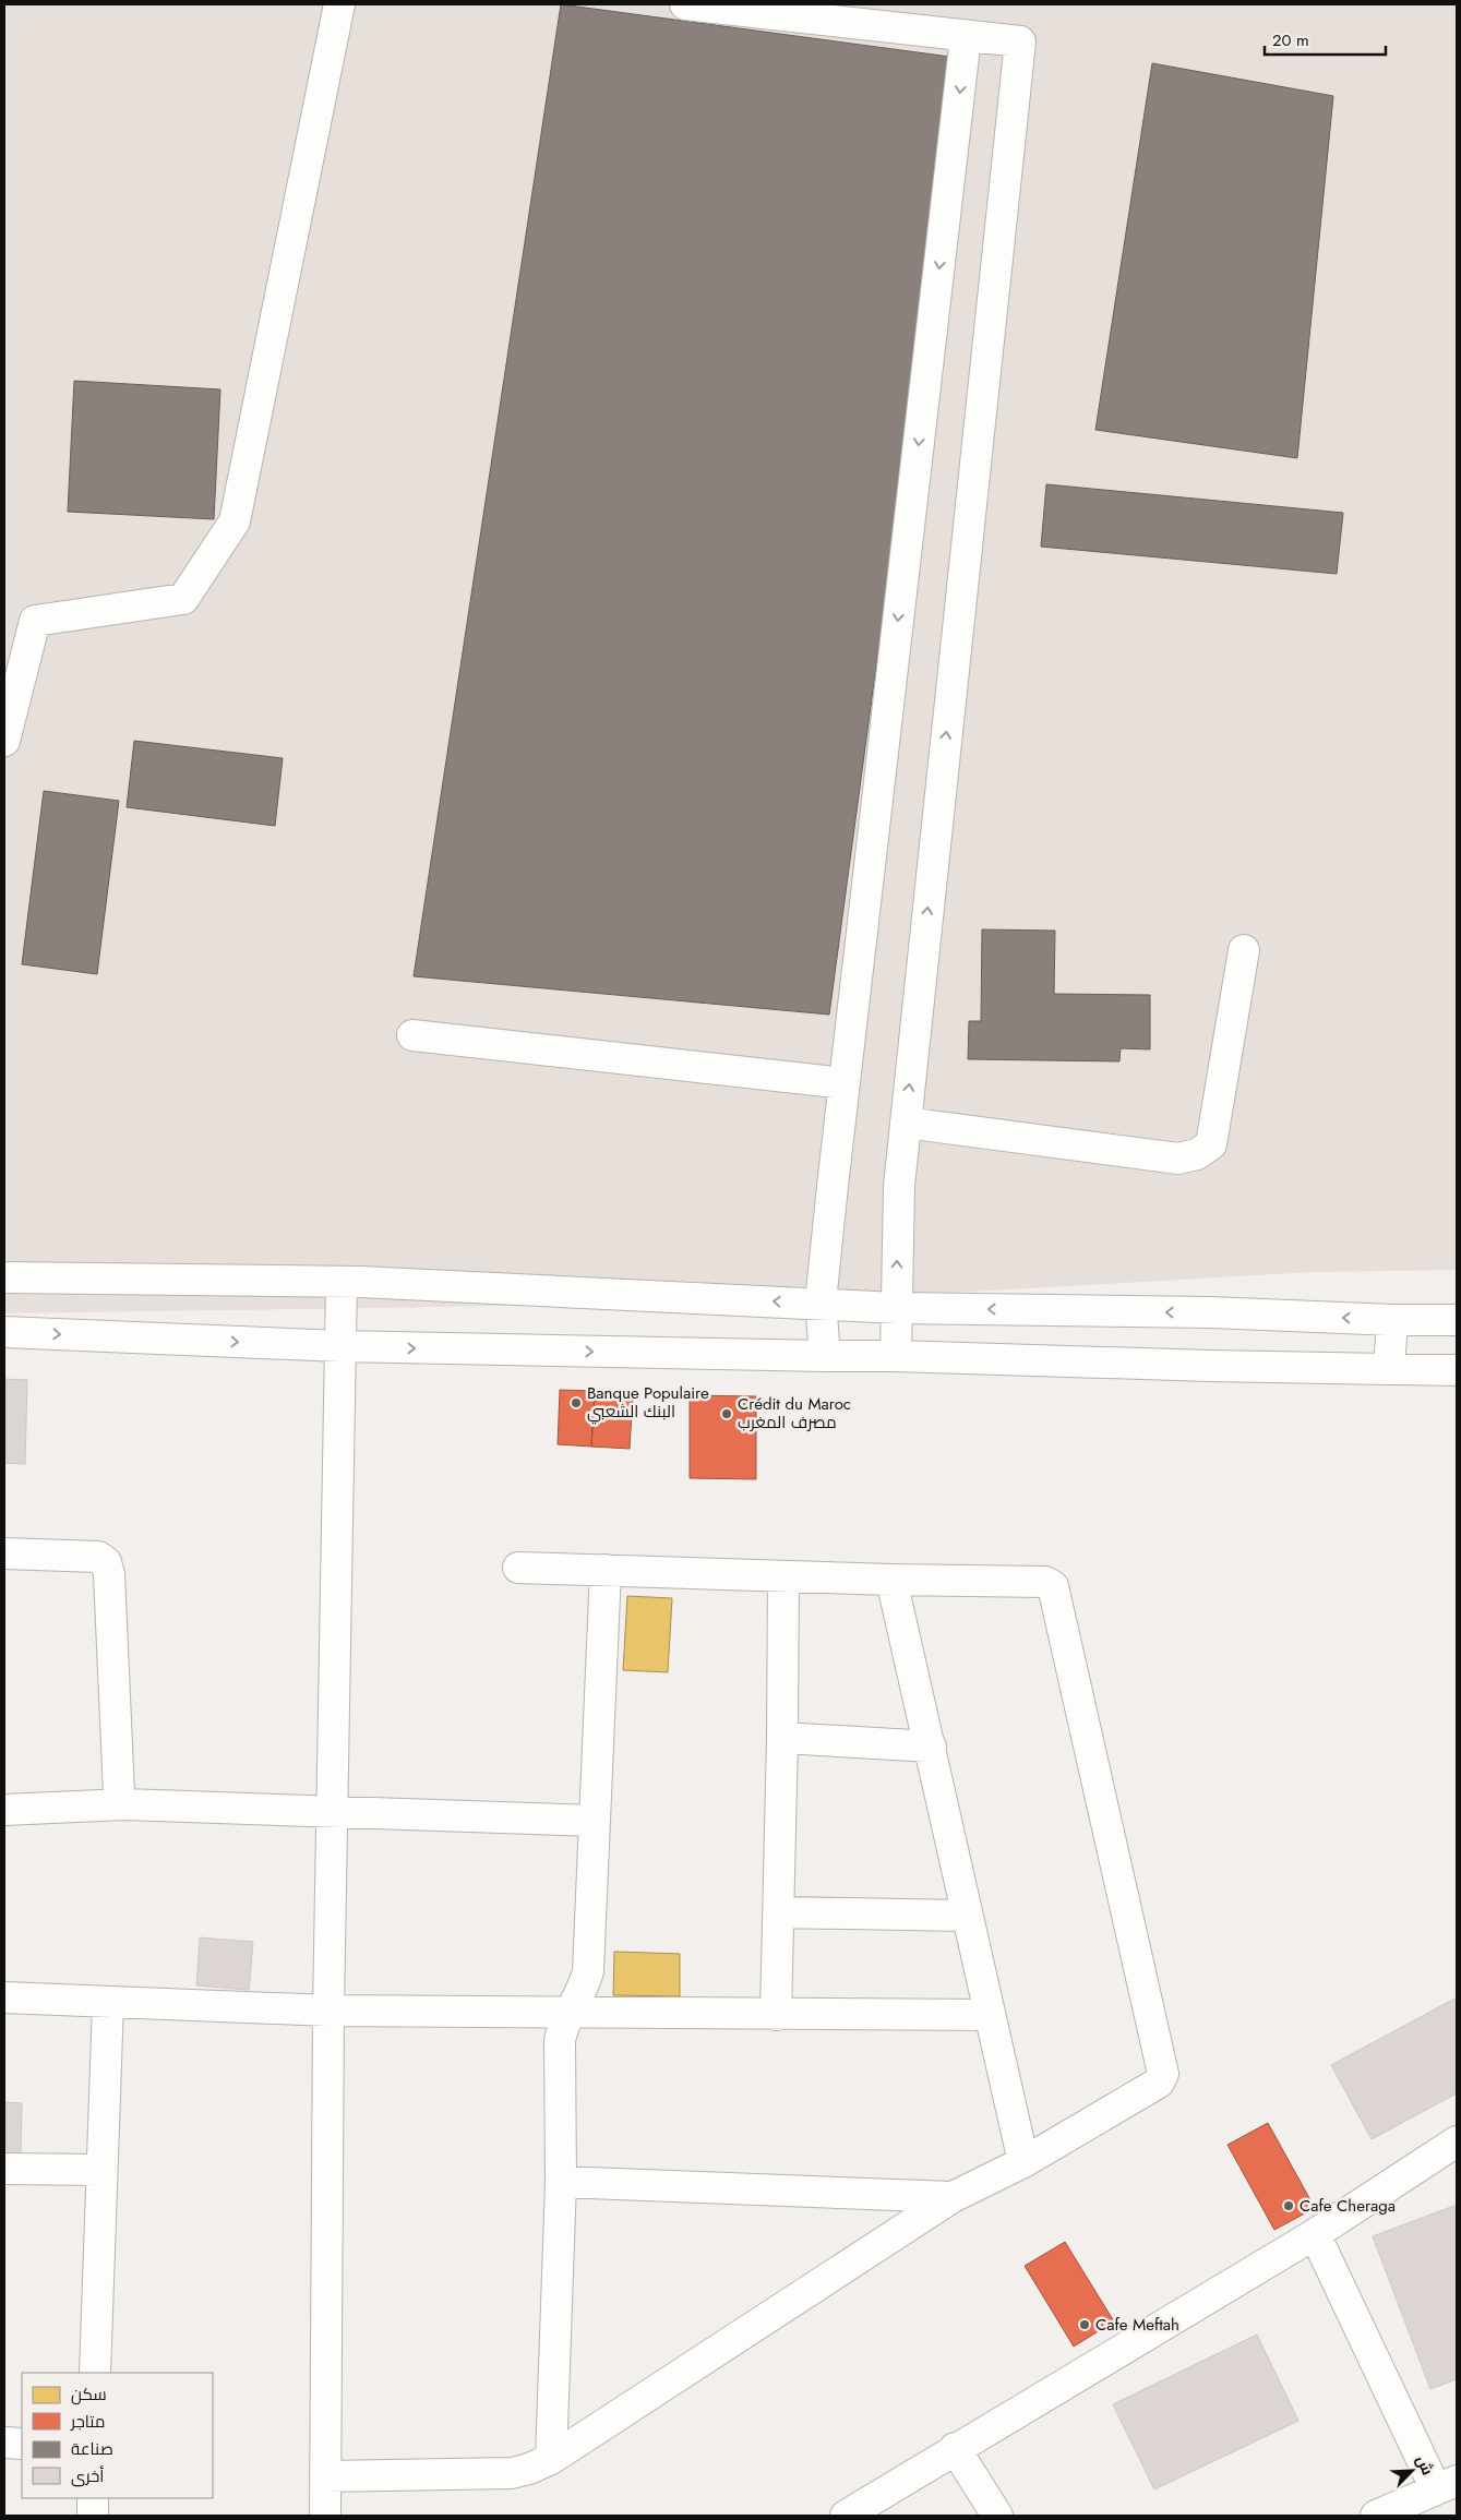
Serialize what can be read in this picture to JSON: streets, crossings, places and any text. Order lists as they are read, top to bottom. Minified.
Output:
{"places":["Banque Populaire البنك الشعبي","Crédit du Maroc مصرف المغرب","Cafe Cheraga","Cafe Meftah"],"legend":["سكن","متاجر","صناعة","أخرى"],"scale_bar":"20 m","north":"top right"}
